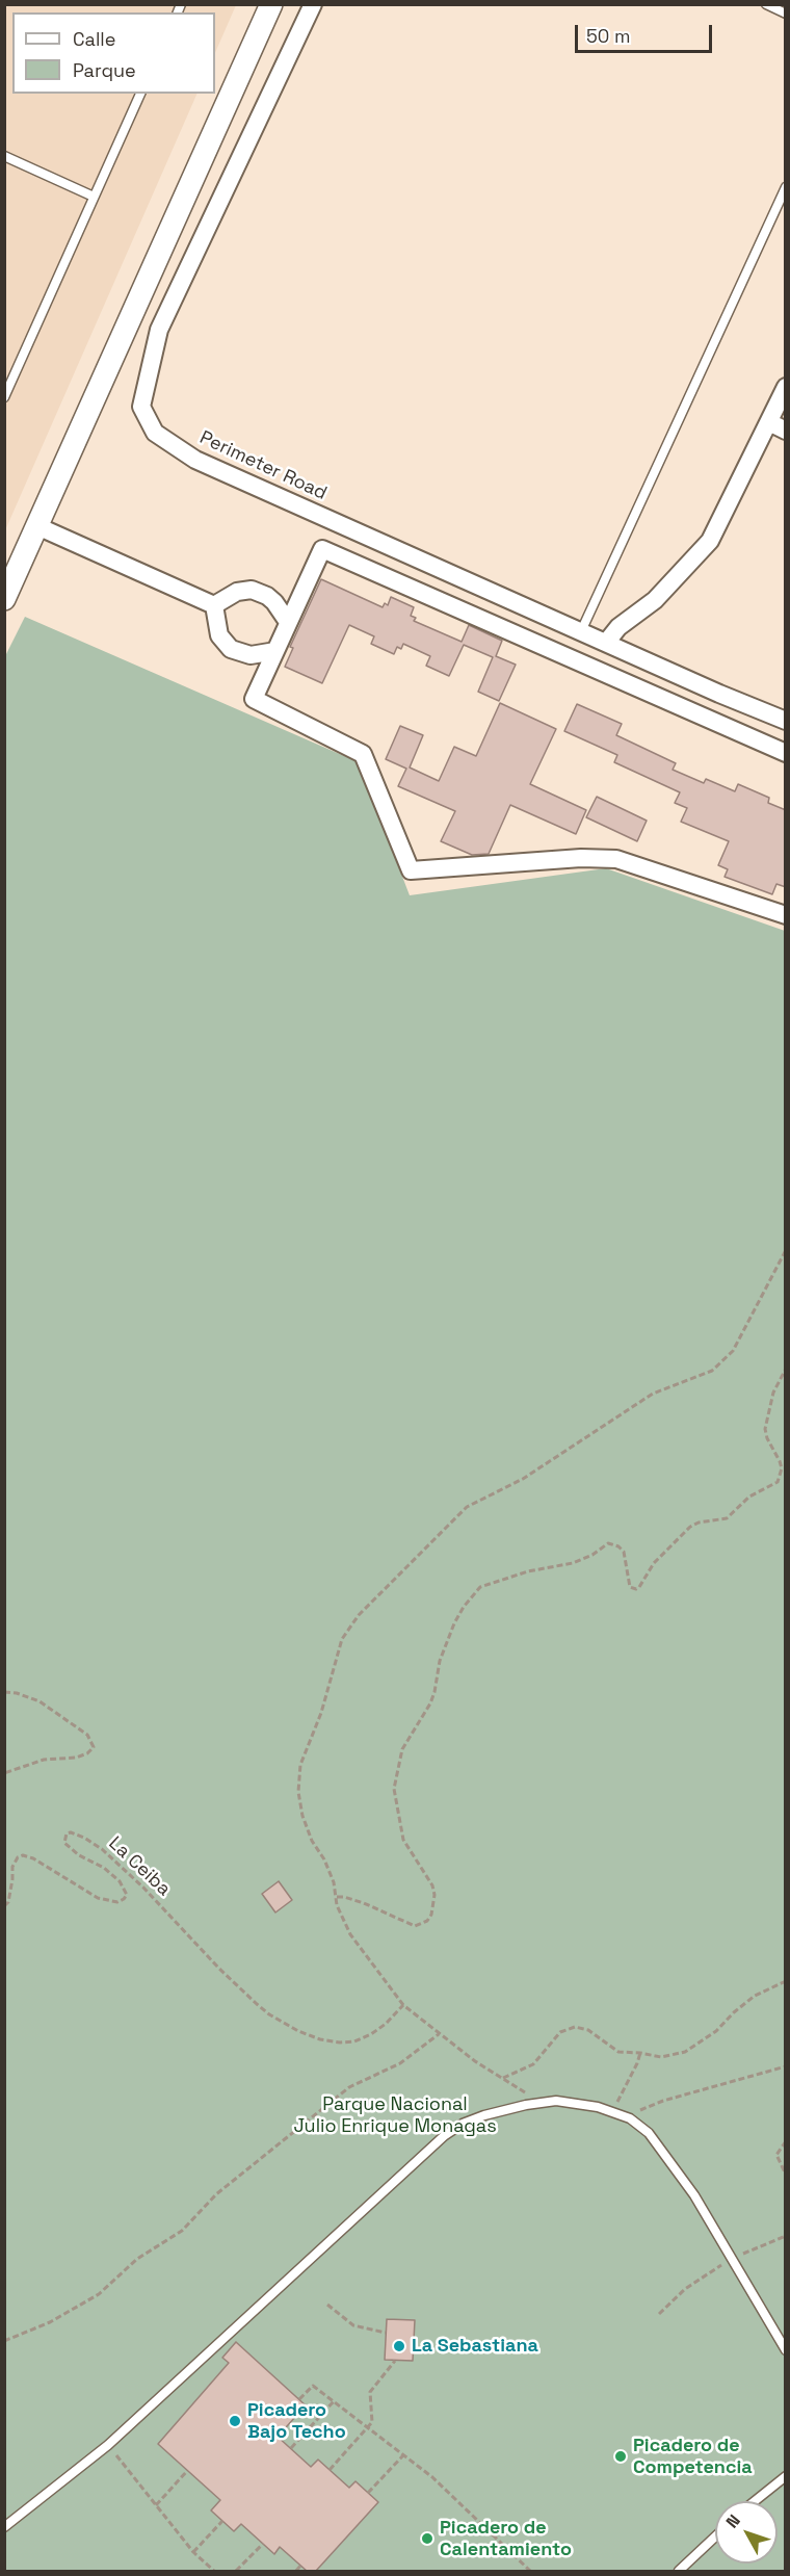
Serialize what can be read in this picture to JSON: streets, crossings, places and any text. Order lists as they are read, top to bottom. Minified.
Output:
{"streets":{"street":["Perimeter Road"],"path":["La Ceiba"]},"parks":["Parque Nacional Julio Enrique Monagas"],"places":["La Sebastiana","Picadero Bajo Techo","Picadero de Competencia","Picadero de Calentamiento"],"legend":["Calle","Parque"],"scale_bar":"50 m","north":"top left"}
